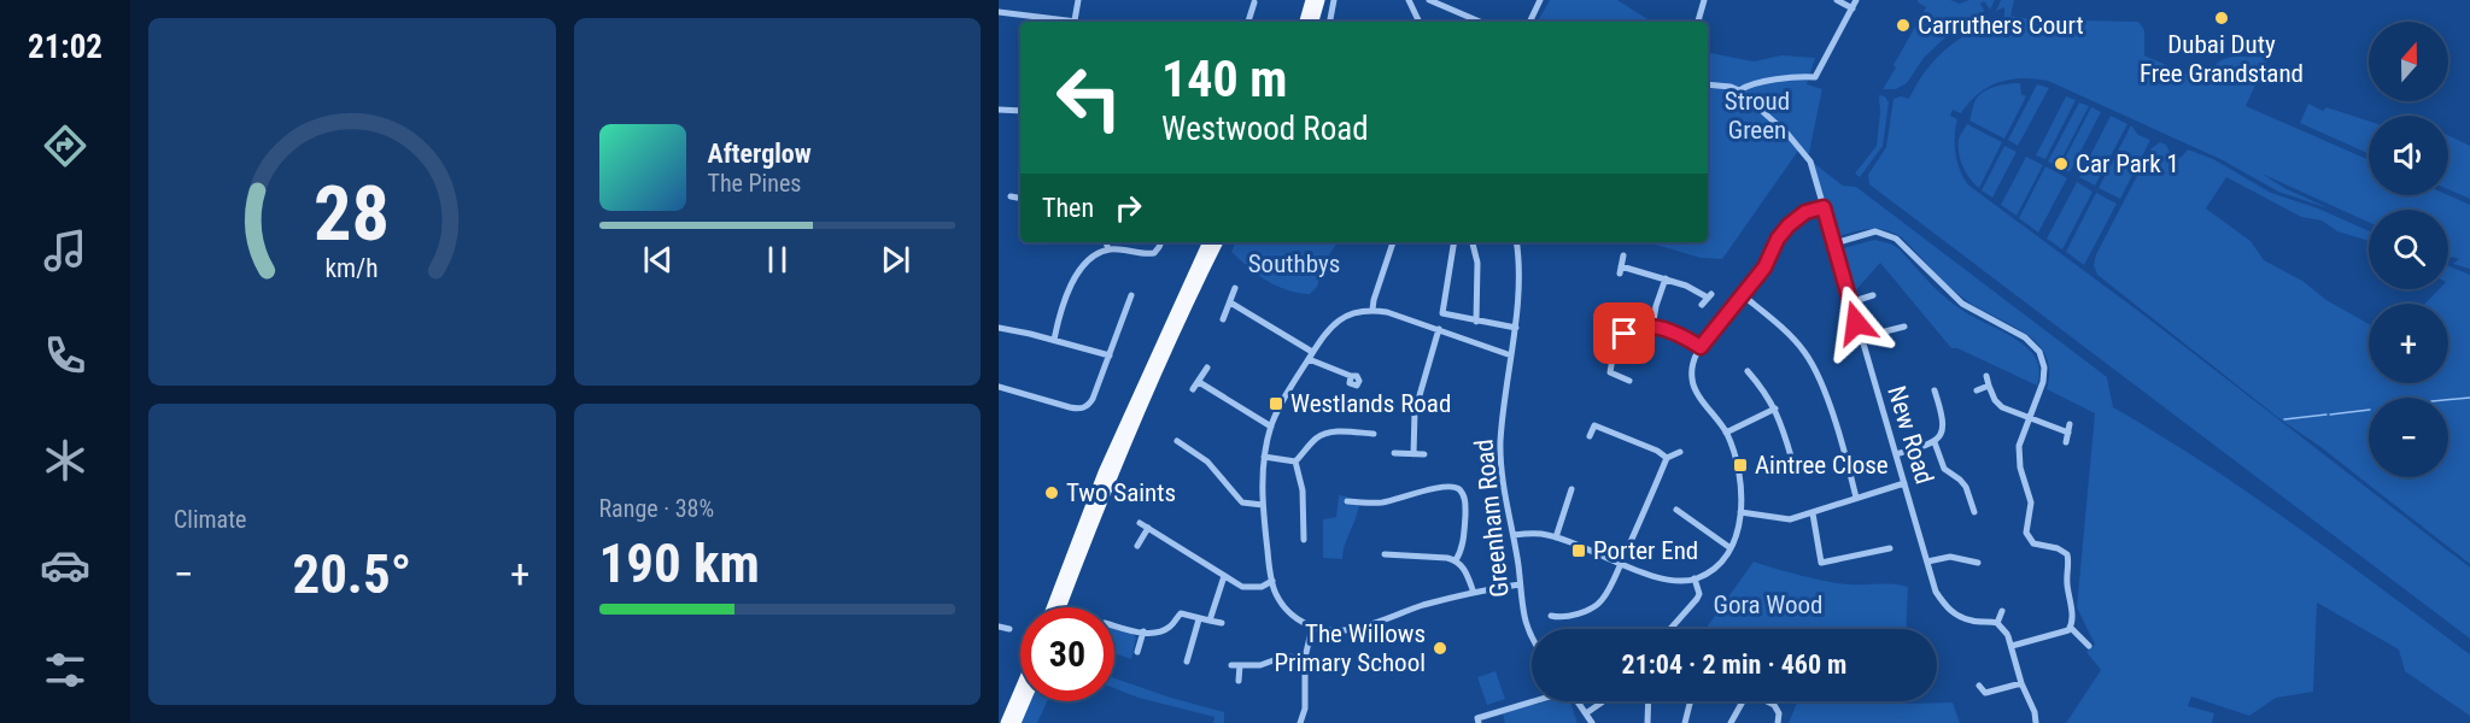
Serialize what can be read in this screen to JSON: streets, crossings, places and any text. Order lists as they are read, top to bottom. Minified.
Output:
{"streets":{"street":["New Road","Greenham Road"]},"parks":["Stroud Green","Southbys","Gora Wood"],"places":{"other":["Dubai Duty Free Grandstand","Carruthers Court","Car Park 1","Two Saints","The Willows Primary School"],"transit":["Westlands Road","Aintree Close","Porter End"]},"north":"top","page":{"tabs":"21:02","map_buttons":["+","−"],"turn":["140 m","Westwood Road"],"song":["Afterglow","The Pines"],"then":"Then","tile":["Climate",["Range · 38%","190 km"]],"heat":["−","20.5°","+"],"limit":"30","trip":"21:04 · 2 min · 460 m","gauge":["28","km/h"]}}
